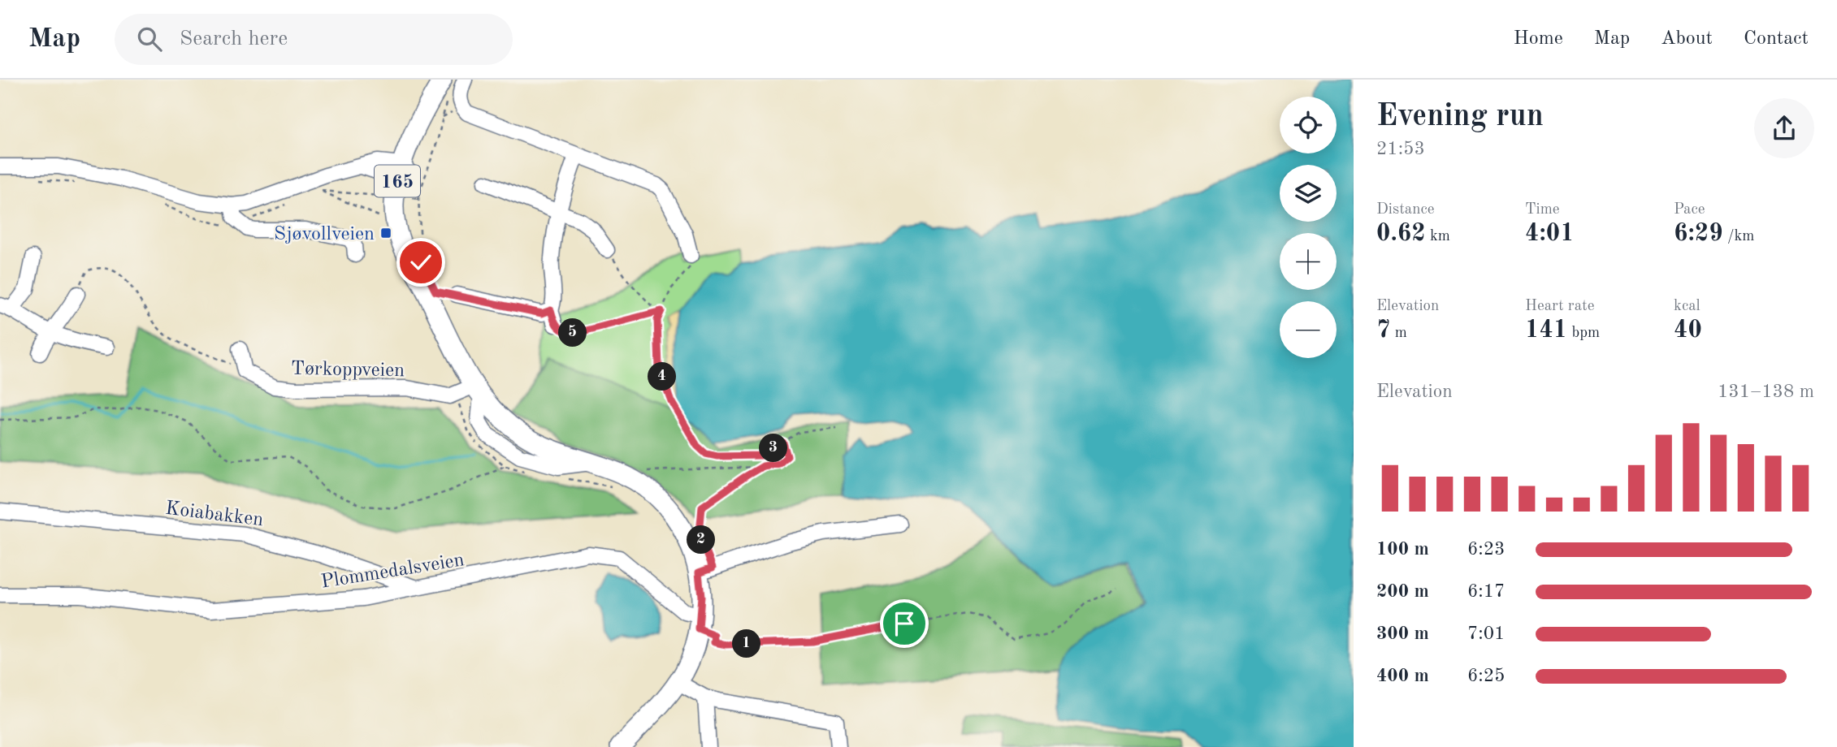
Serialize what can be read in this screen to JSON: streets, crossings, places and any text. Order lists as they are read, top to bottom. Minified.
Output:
{"streets":{"main road":["165"],"street":["Tørkoppveien","Koiabakken","Plommedalsveien"]},"crossings":[["165","Tørkoppveien"],["165","Plommedalsveien"],["Koiabakken","Plommedalsveien"]],"places":{"transit":["Sjøvollveien"]},"page":{"header":"Map","search":"Search here","nav":["Home","Map","About","Contact"],"heading":["Evening run","21:53"],"map_buttons":["+","−"],"stats":[["Distance","0.62 km"],["Time","4:01"],["Pace","6:29 /km"],["Elevation","7 m"],["Heart rate","141 bpm"],["kcal","40"]],"pins":["5","4","3","2","1"],"chart":["Elevation","131–138 m"],"list":[{"name":"100 m","note":"6:23"},{"name":"200 m","note":"6:17"},{"name":"300 m","note":"7:01"},{"name":"400 m","note":"6:25"}]}}
